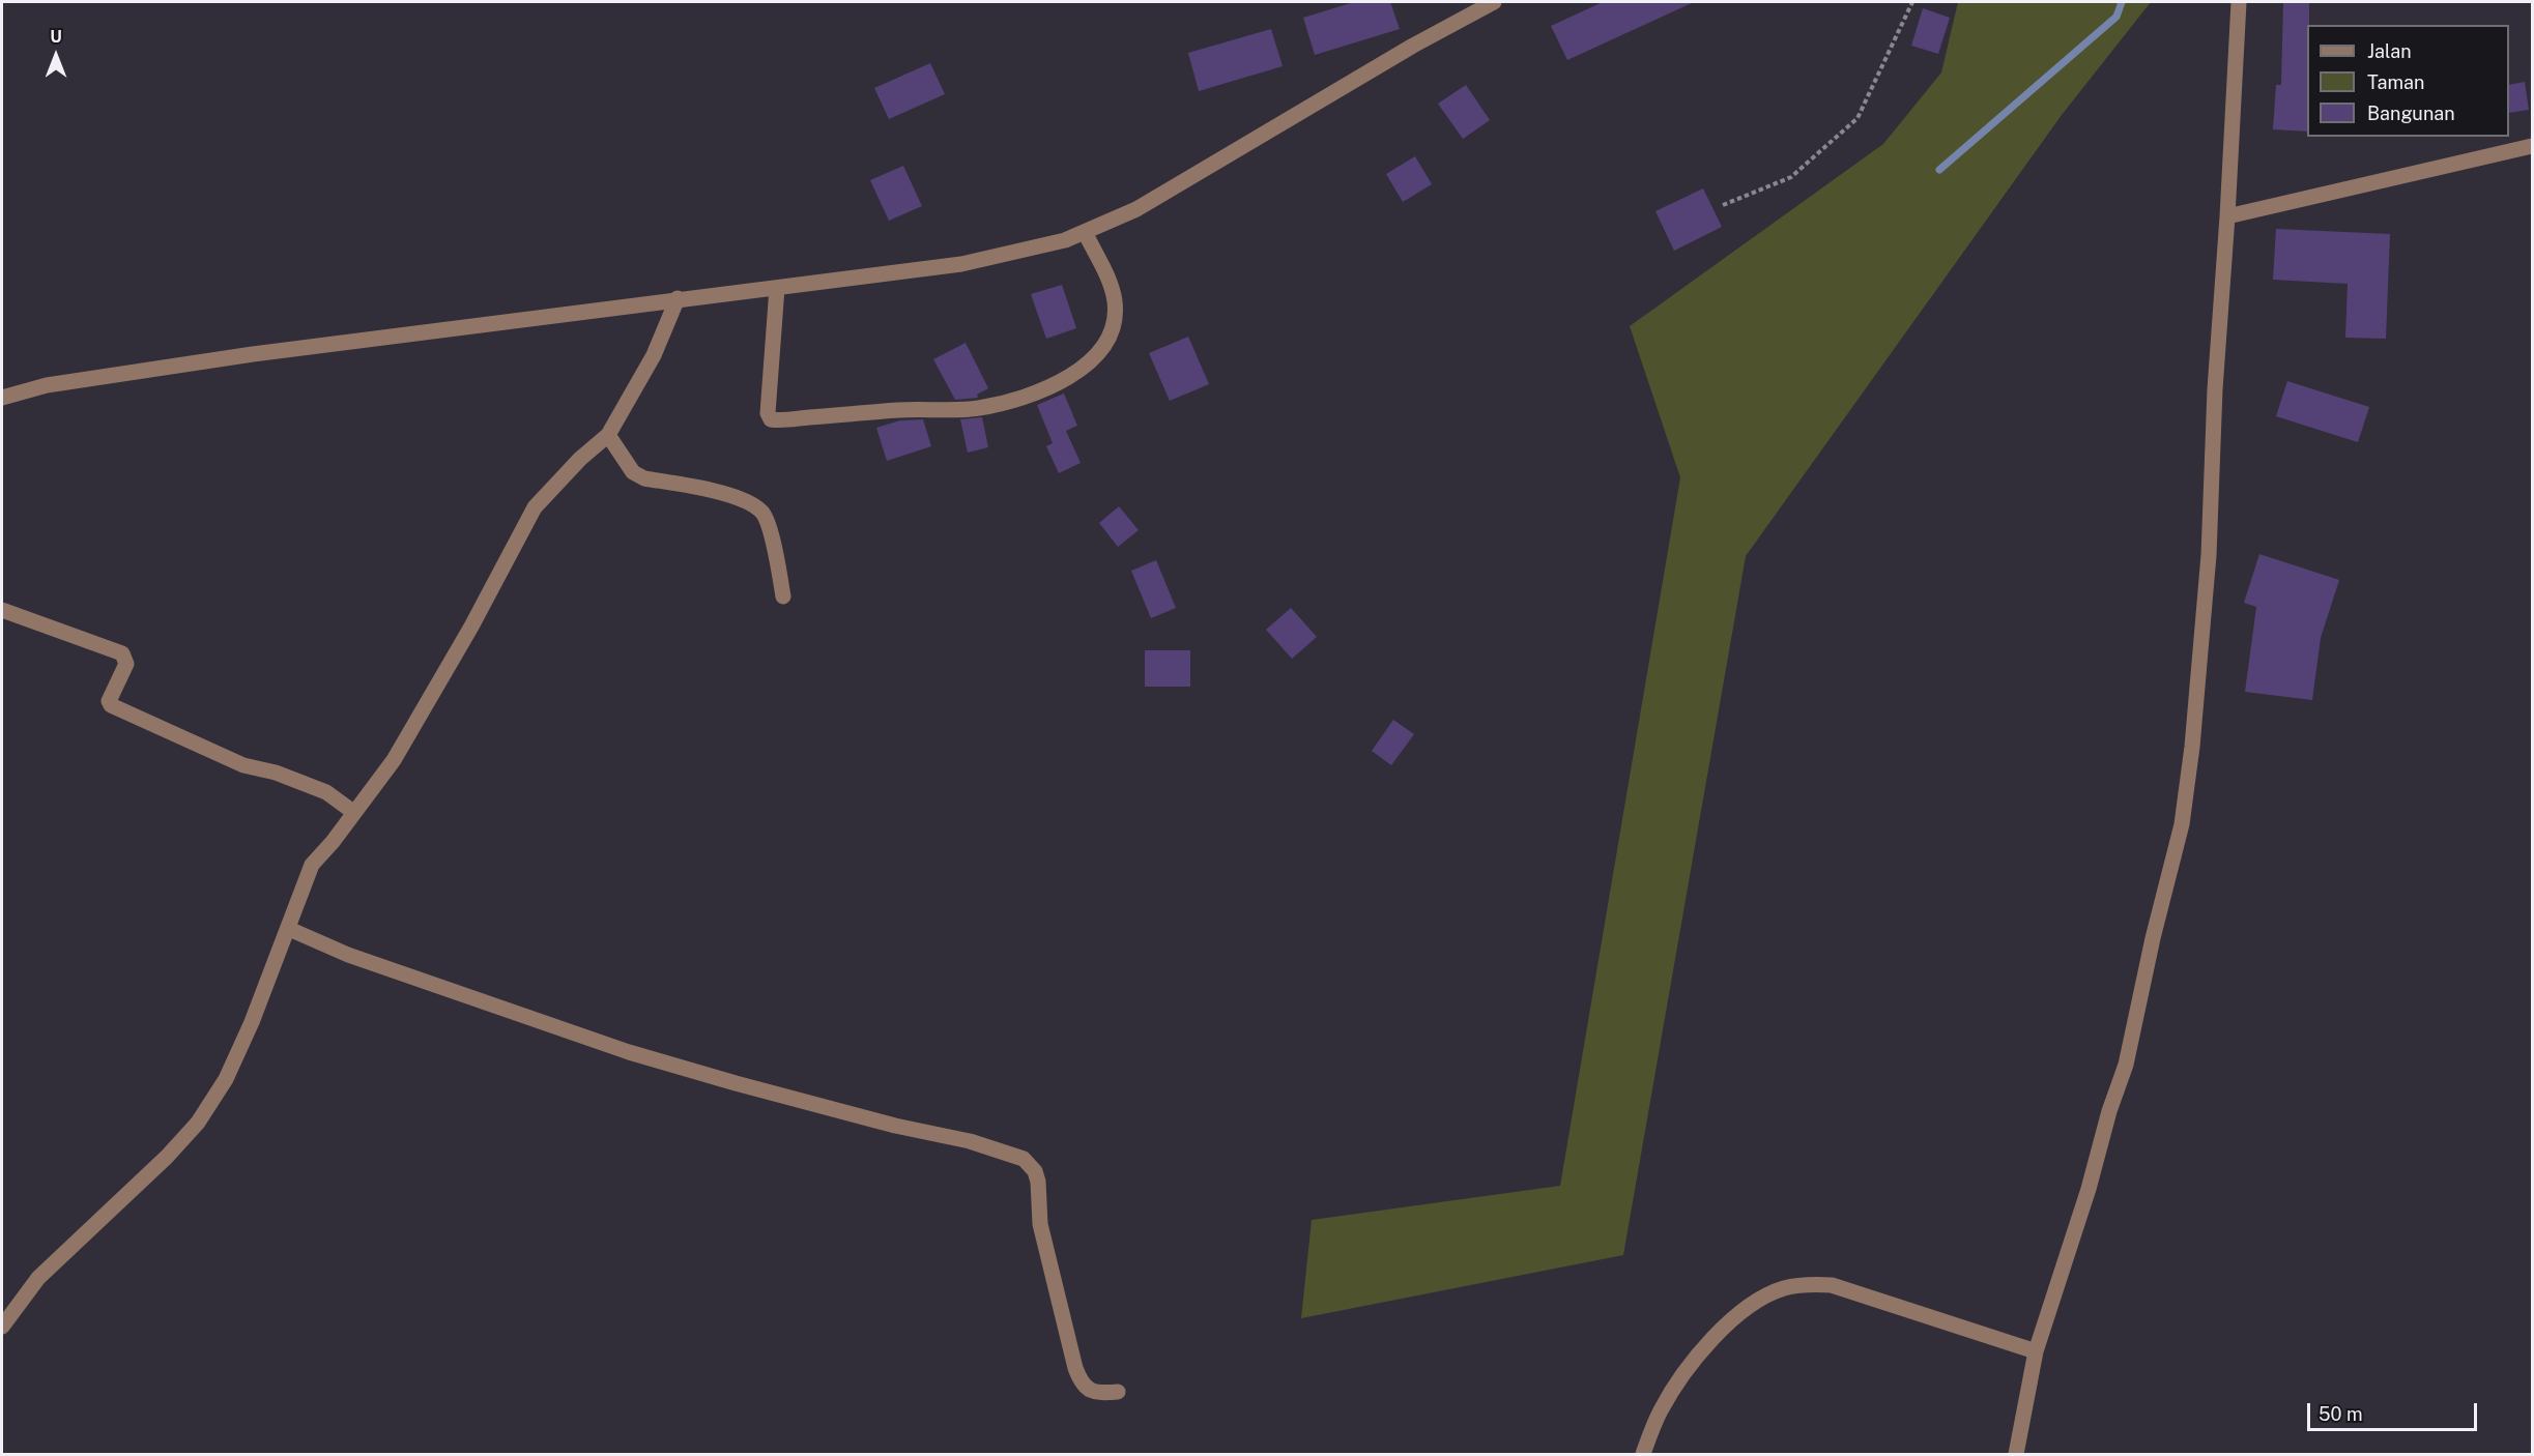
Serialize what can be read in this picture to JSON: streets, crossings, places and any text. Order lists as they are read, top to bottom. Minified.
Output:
{"legend":["Jalan","Taman","Bangunan"],"scale_bar":"50 m","north":"top"}
